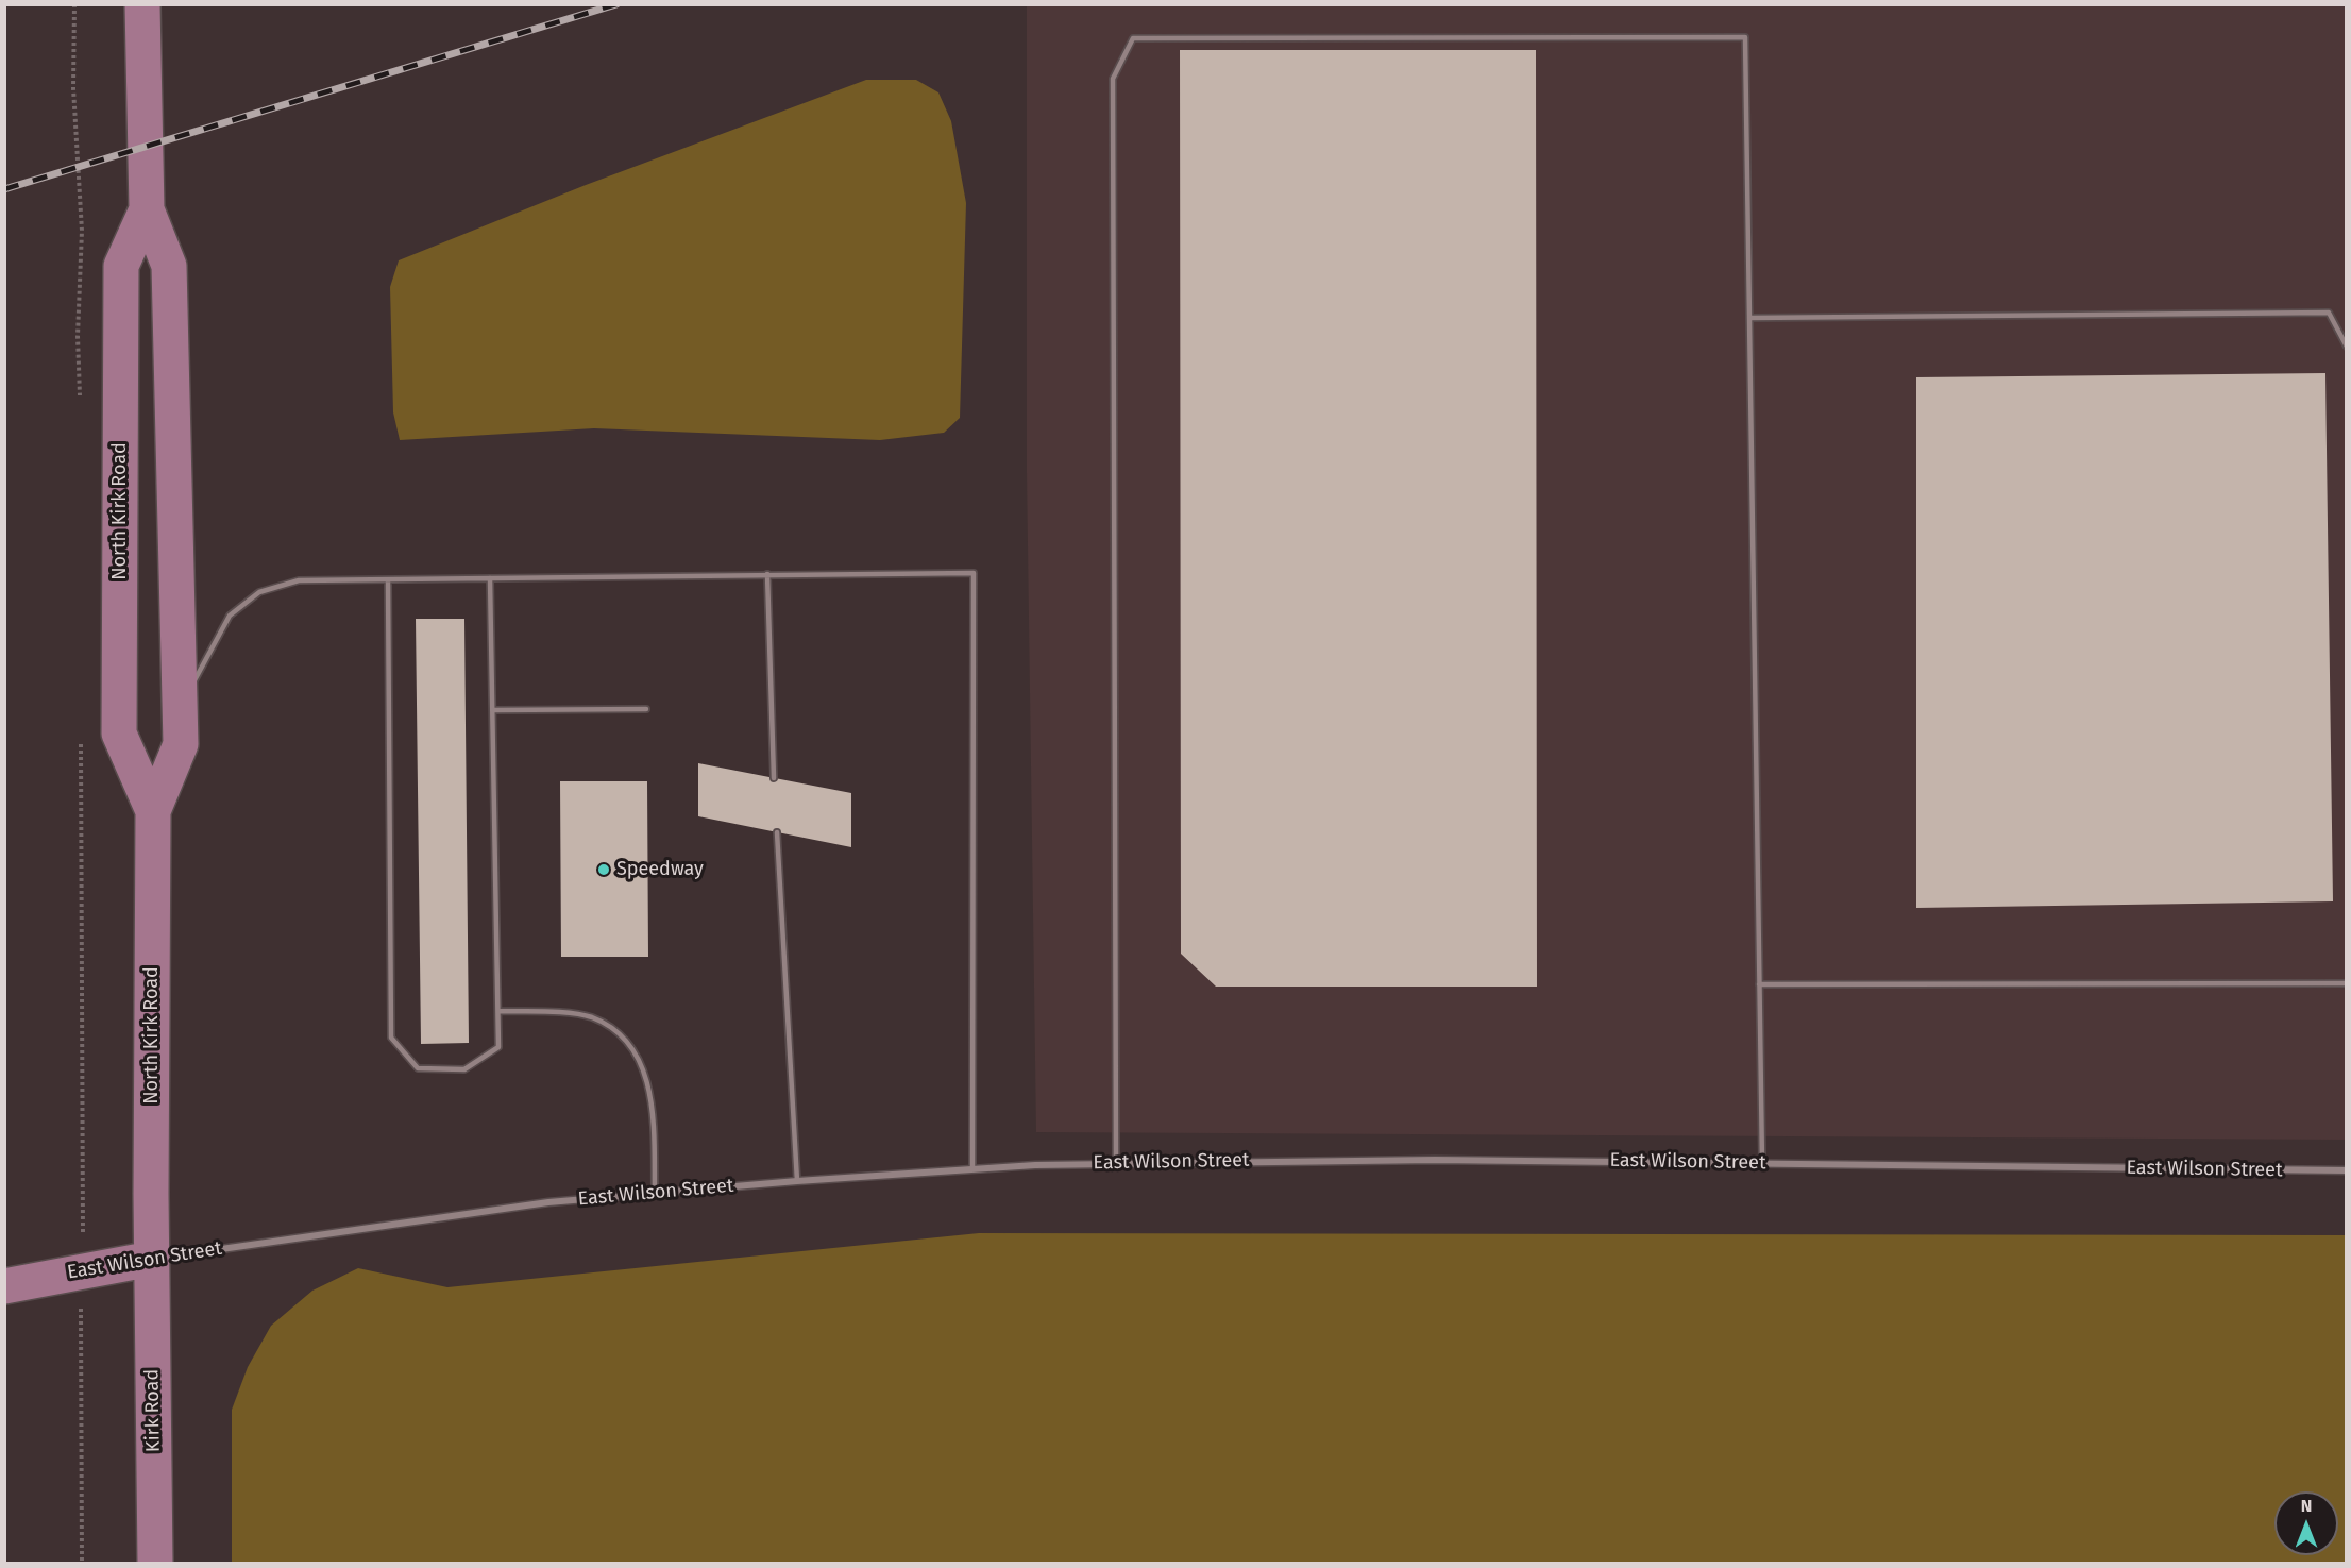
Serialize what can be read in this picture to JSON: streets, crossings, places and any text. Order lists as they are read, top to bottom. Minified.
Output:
{"streets":{"street":["North Kirk Road","East Wilson Street","Kirk Road"]},"crossings":[["North Kirk Road","East Wilson Street"],["North Kirk Road","Kirk Road"],["East Wilson Street","Kirk Road"]],"places":["Speedway"],"north":"top"}
